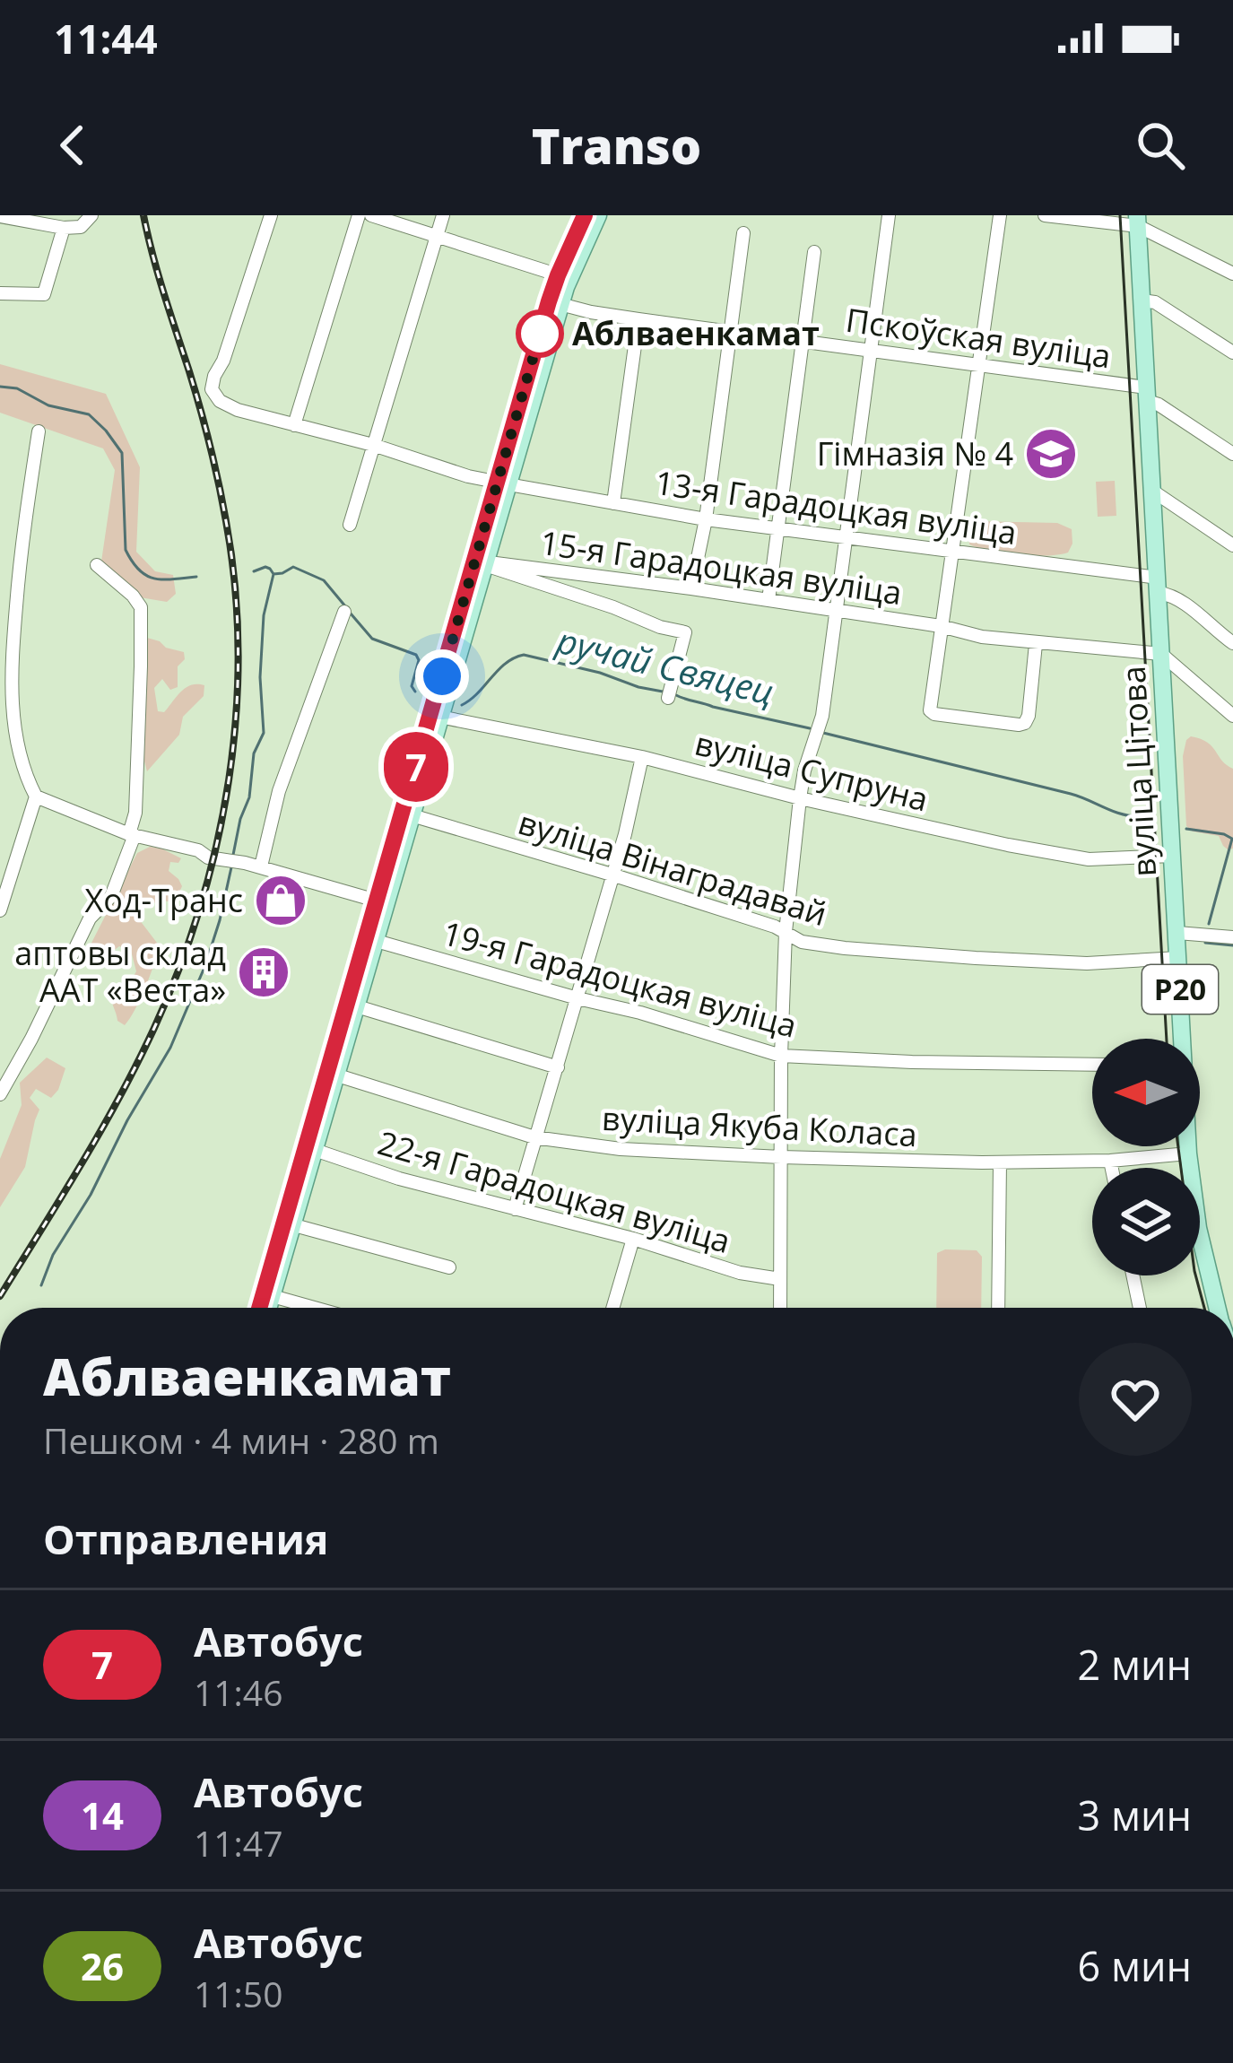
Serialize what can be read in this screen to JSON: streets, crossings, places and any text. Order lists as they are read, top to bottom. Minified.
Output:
{"streets":{"main road":["вуліца Цітова","Р20"],"street":["Пскоўская вуліца","13-я Гарадоцкая вуліца","15-я Гарадоцкая вуліца","вуліца Супруна","вуліца Вінаградавай","19-я Гарадоцкая вуліца","вуліца Якуба Коласа","22-я Гарадоцкая вуліца"]},"crossings":[["Пскоўская вуліца","вуліца Цітова"],["13-я Гарадоцкая вуліца","вуліца Цітова"],["15-я Гарадоцкая вуліца","вуліца Цітова"],["вуліца Супруна","вуліца Цітова"],["вуліца Цітова","вуліца Вінаградавай"],["вуліца Цітова","вуліца Якуба Коласа"]],"water":["ручай Свяцец"],"places":{"other":["Аблваенкамат"],"school or university":["Гімназія № 4"],"shop":["Ход-Транс"],"building":["аптовы склад ААТ «Веста»"]},"lines":["bus line 7"],"north":"left","page":{"status":"11:44","header":"Transo","on_map":"7","heading":[["Аблваенкамат","Пешком · 4 мин · 280 m"],"Отправления"],"list":[{"mark":"7","name":"Автобус","note":"11:46","value":"2 мин"},{"mark":"14","name":"Автобус","note":"11:47","value":"3 мин"},{"mark":"26","name":"Автобус","note":"11:50","value":"6 мин"}]}}
